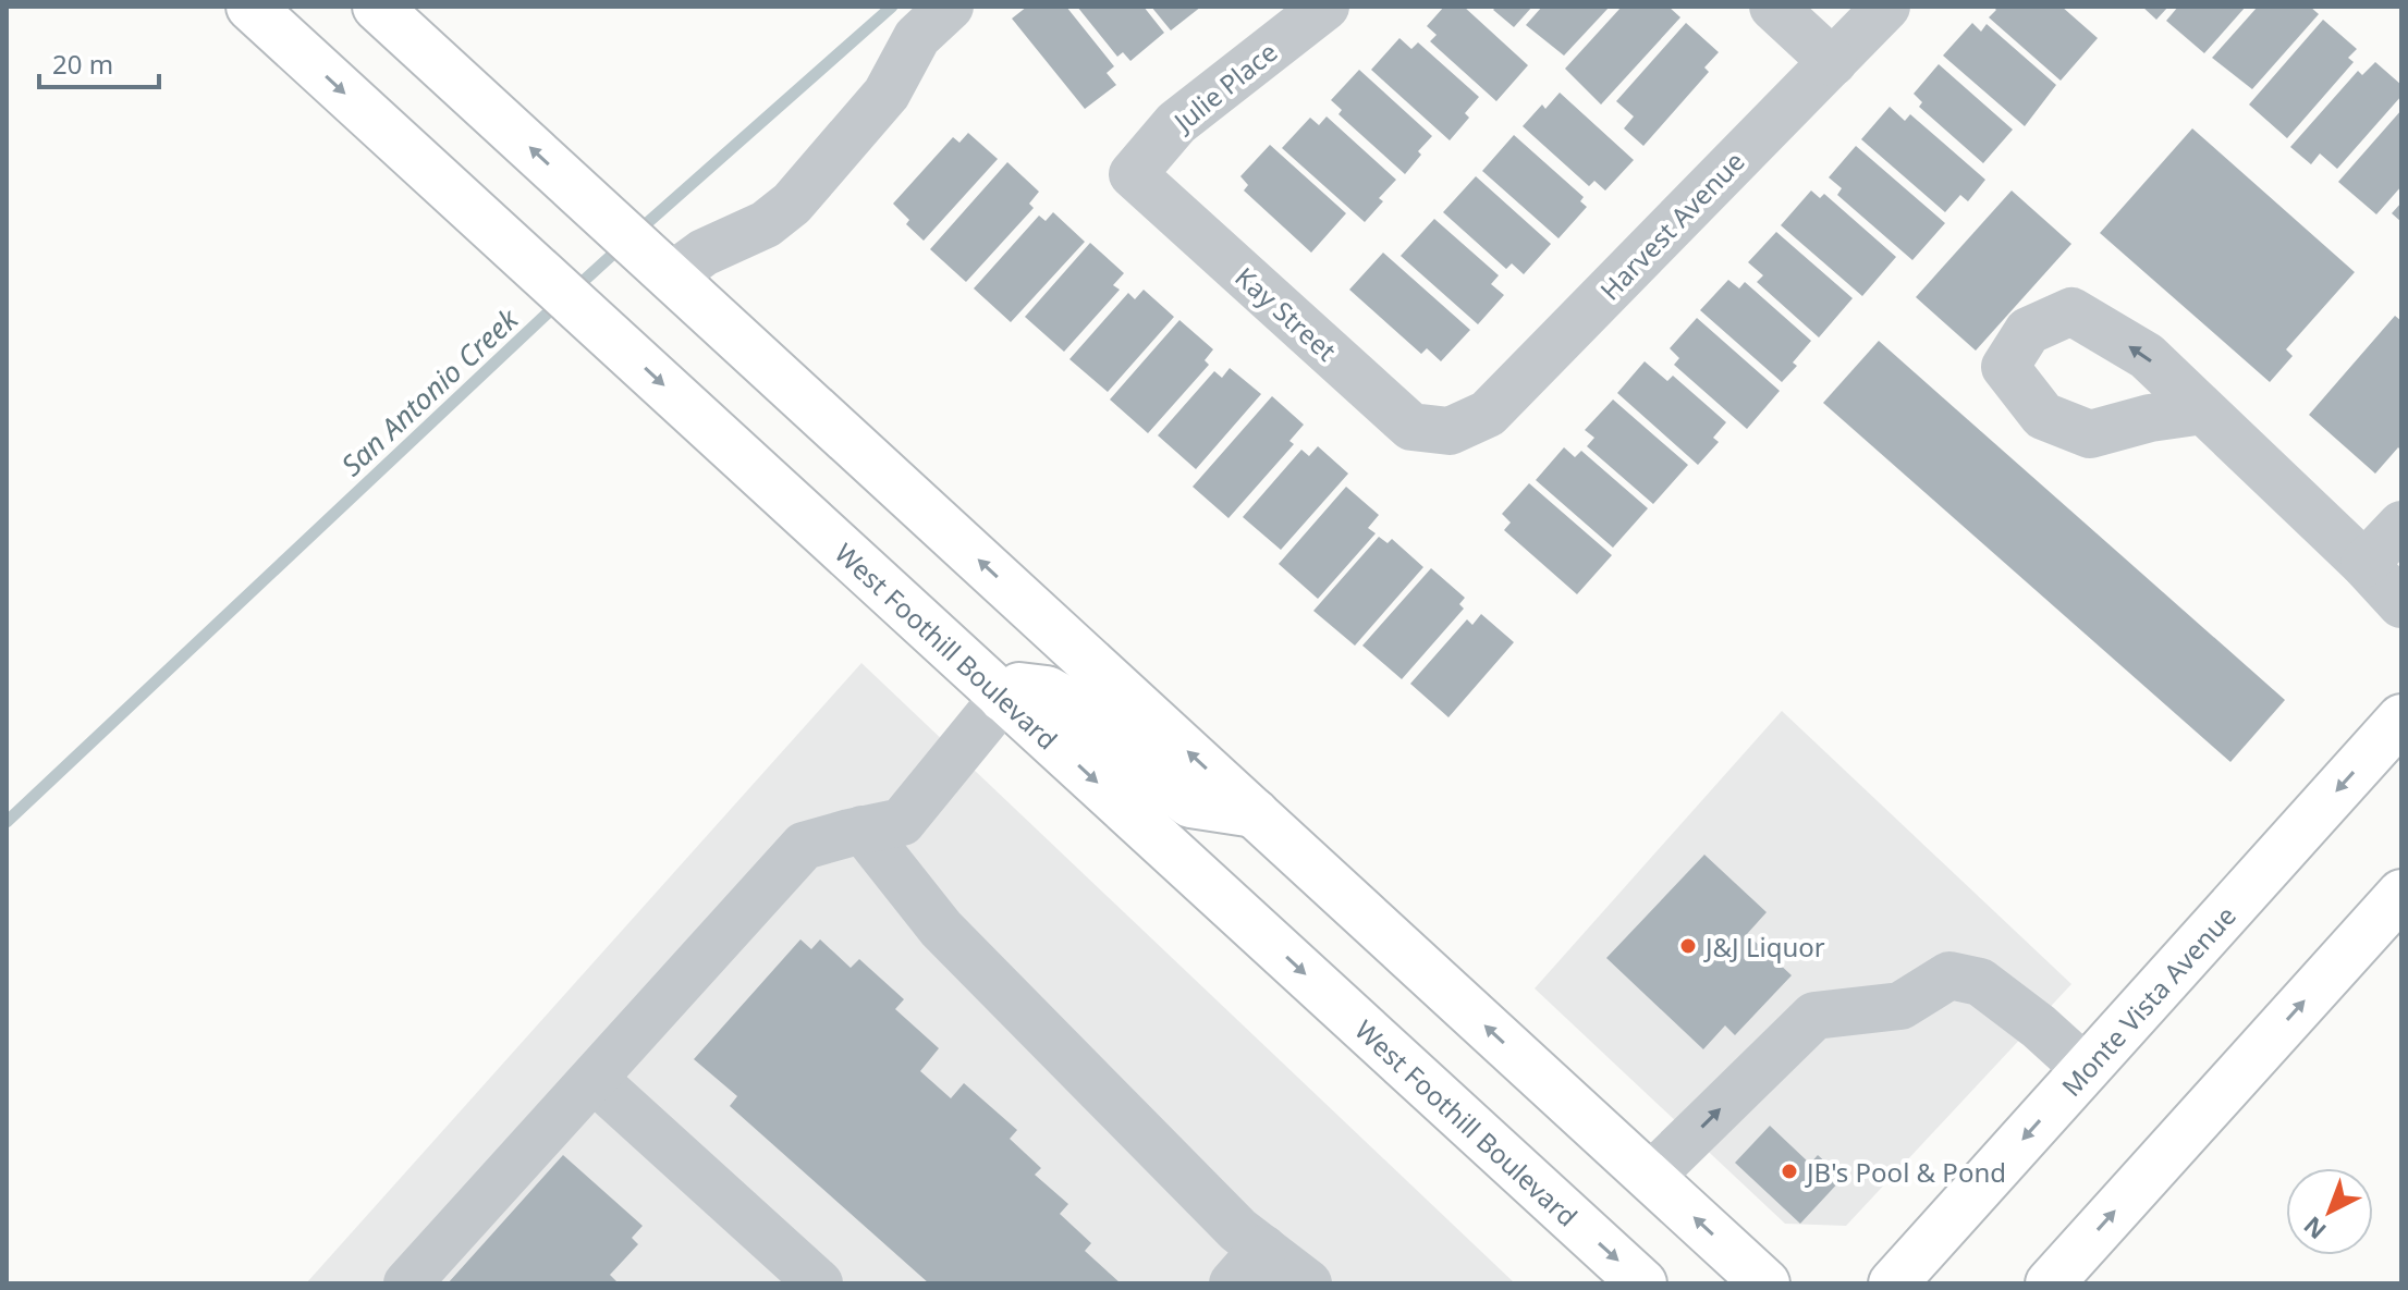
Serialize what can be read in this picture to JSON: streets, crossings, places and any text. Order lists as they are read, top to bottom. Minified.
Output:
{"streets":{"main road":["West Foothill Boulevard","Monte Vista Avenue"],"street":["Julie Place","Harvest Avenue","Kay Street"]},"crossings":[["Julie Place","Kay Street"],["Harvest Avenue","Kay Street"]],"water":["San Antonio Creek"],"places":["J&J Liquor","JB's Pool & Pond"],"scale_bar":"20 m","north":"bottom left"}
